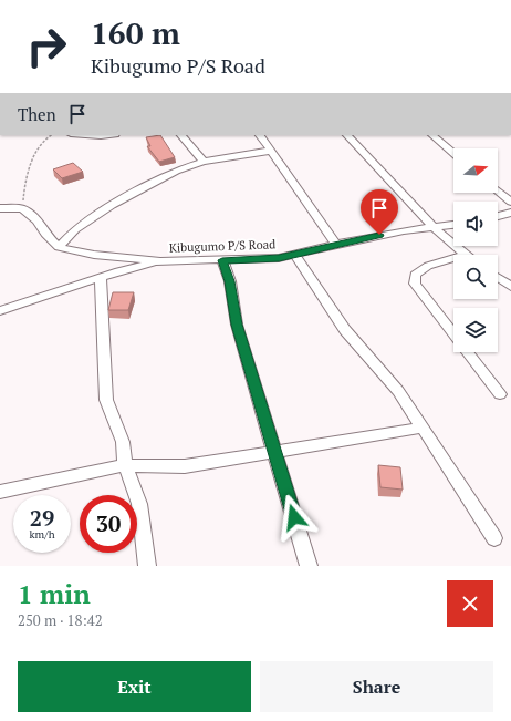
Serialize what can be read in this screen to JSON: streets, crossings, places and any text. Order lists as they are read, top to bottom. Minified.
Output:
{"streets":{"street":["Kibugumo P/S Road"]},"north":"right","page":{"turn":["160 m","Kibugumo P/S Road"],"then":"Then","speed":"29 km/h","limit":"30","heading":["1 min","250 m · 18:42"],"buttons":["Exit","Share"]}}
